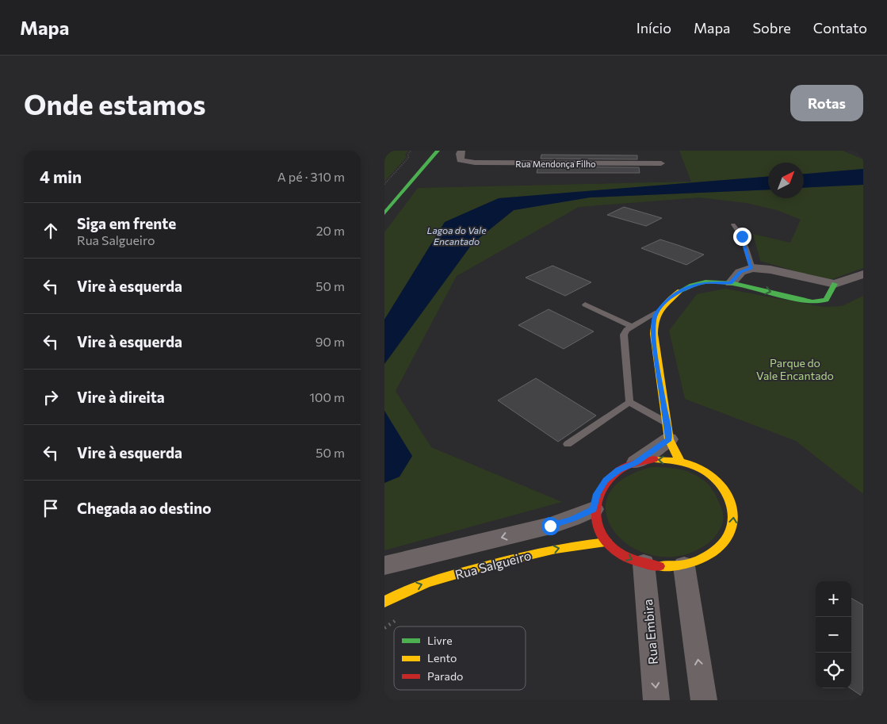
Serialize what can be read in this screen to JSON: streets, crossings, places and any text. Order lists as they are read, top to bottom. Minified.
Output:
{"streets":{"street":["Rua Mendonça Filho","Rua Salgueiro","Rua Embira"]},"crossings":[["Rua Salgueiro","Rua Embira"]],"water":["Lagoa do Vale Encantado"],"parks":["Parque do Vale Encantado"],"legend":["Livre","Lento","Parado"],"north":"top right","page":{"header":"Mapa","nav":["Início","Mapa","Sobre","Contato"],"buttons":"Rotas","title":"Onde estamos","heading":["4 min","A pé · 310 m"],"list":[["Siga em frente","Rua Salgueiro","20 m"],["Vire à esquerda","50 m"],["Vire à esquerda","90 m"],["Vire à direita","100 m"],["Vire à esquerda","50 m"],"Chegada ao destino"],"map_buttons":["+","−"]}}
